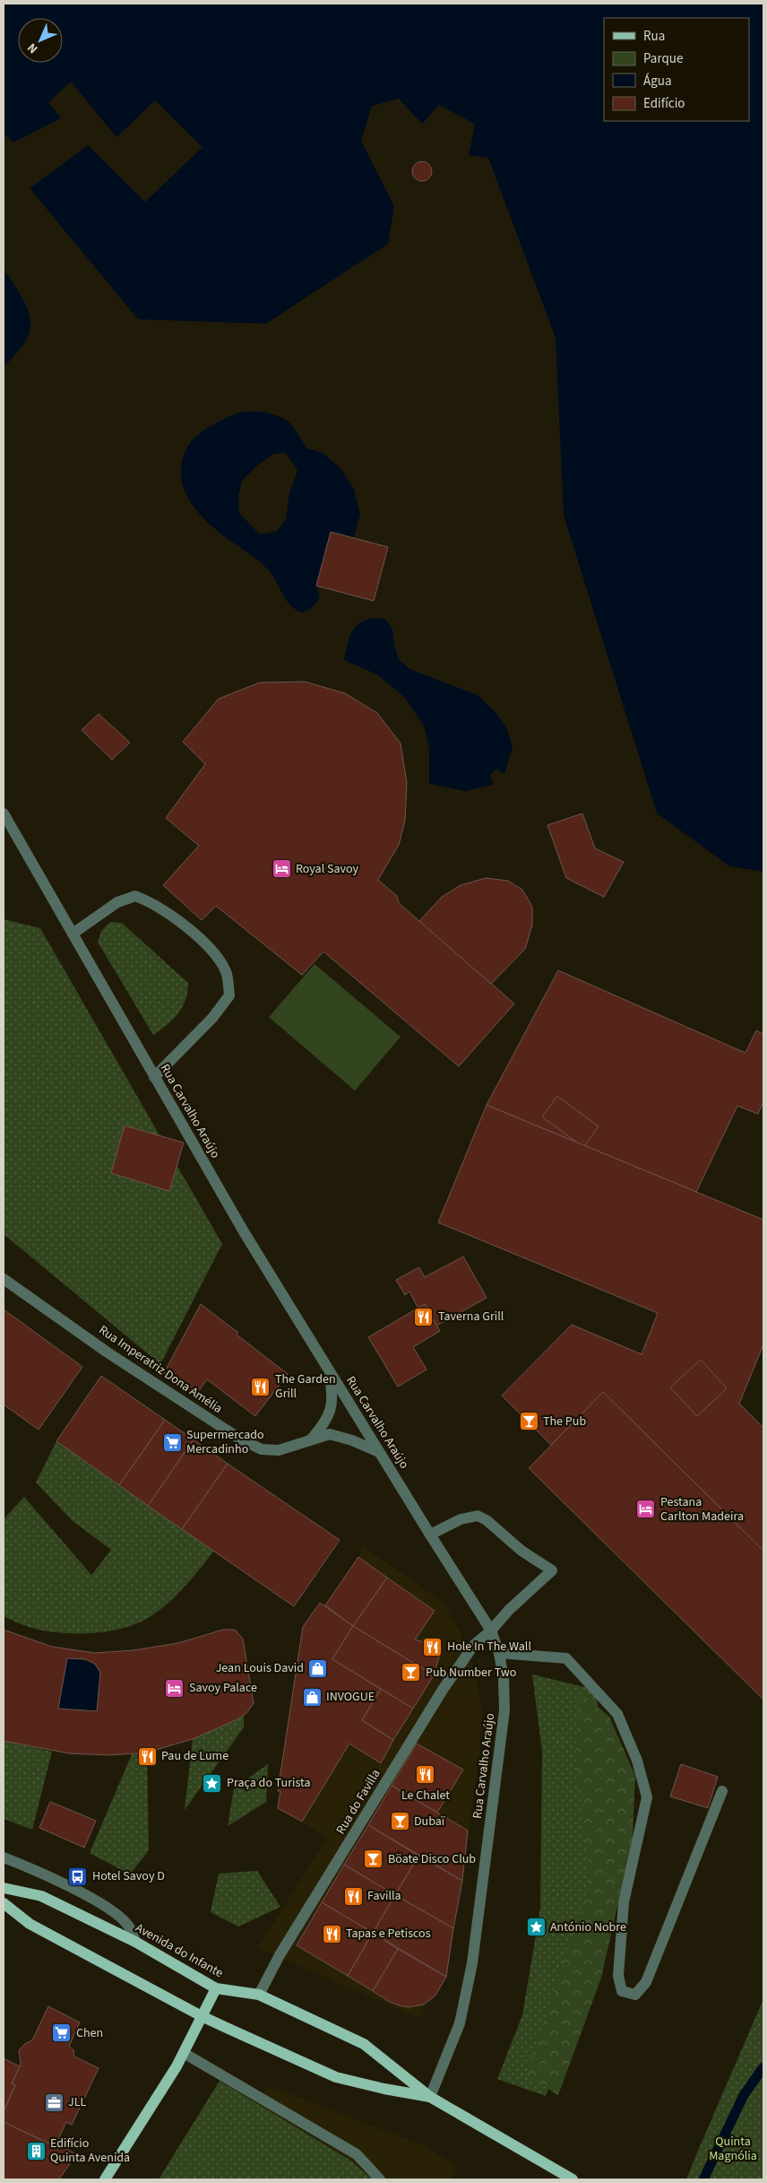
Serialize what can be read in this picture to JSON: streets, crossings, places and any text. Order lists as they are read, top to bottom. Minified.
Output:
{"streets":{"main road":["Avenida do Infante"],"street":["Rua Carvalho Araújo","Rua Imperatriz Dona Amélia","Rua do Favilla"]},"crossings":[["Rua Carvalho Araújo","Rua Imperatriz Dona Amélia"],["Rua Carvalho Araújo","Rua do Favilla"],["Rua Carvalho Araújo","Avenida do Infante"],["Rua do Favilla","Avenida do Infante"]],"parks":["Quinta Magnólia"],"places":{"hotel":["Royal Savoy","Pestana Carlton Madeira","Savoy Palace"],"restaurant":["Taverna Grill","The Garden Grill","Hole In The Wall","Pau de Lume","Le Chalet","Favilla","Tapas e Petiscos"],"bar":["The Pub","Pub Number Two","Dubaï","Böate Disco Club"],"supermarket":["Supermercado Mercadinho","Chen"],"shop":["Jean Louis David","INVOGUE"],"place":["Praça do Turista","António Nobre"],"bus stop":["Hotel Savoy D"],"office":["JLL"],"building":["Edifício Quinta Avenida"]},"legend":["Rua","Parque","Água","Edifício"],"north":"bottom left"}
